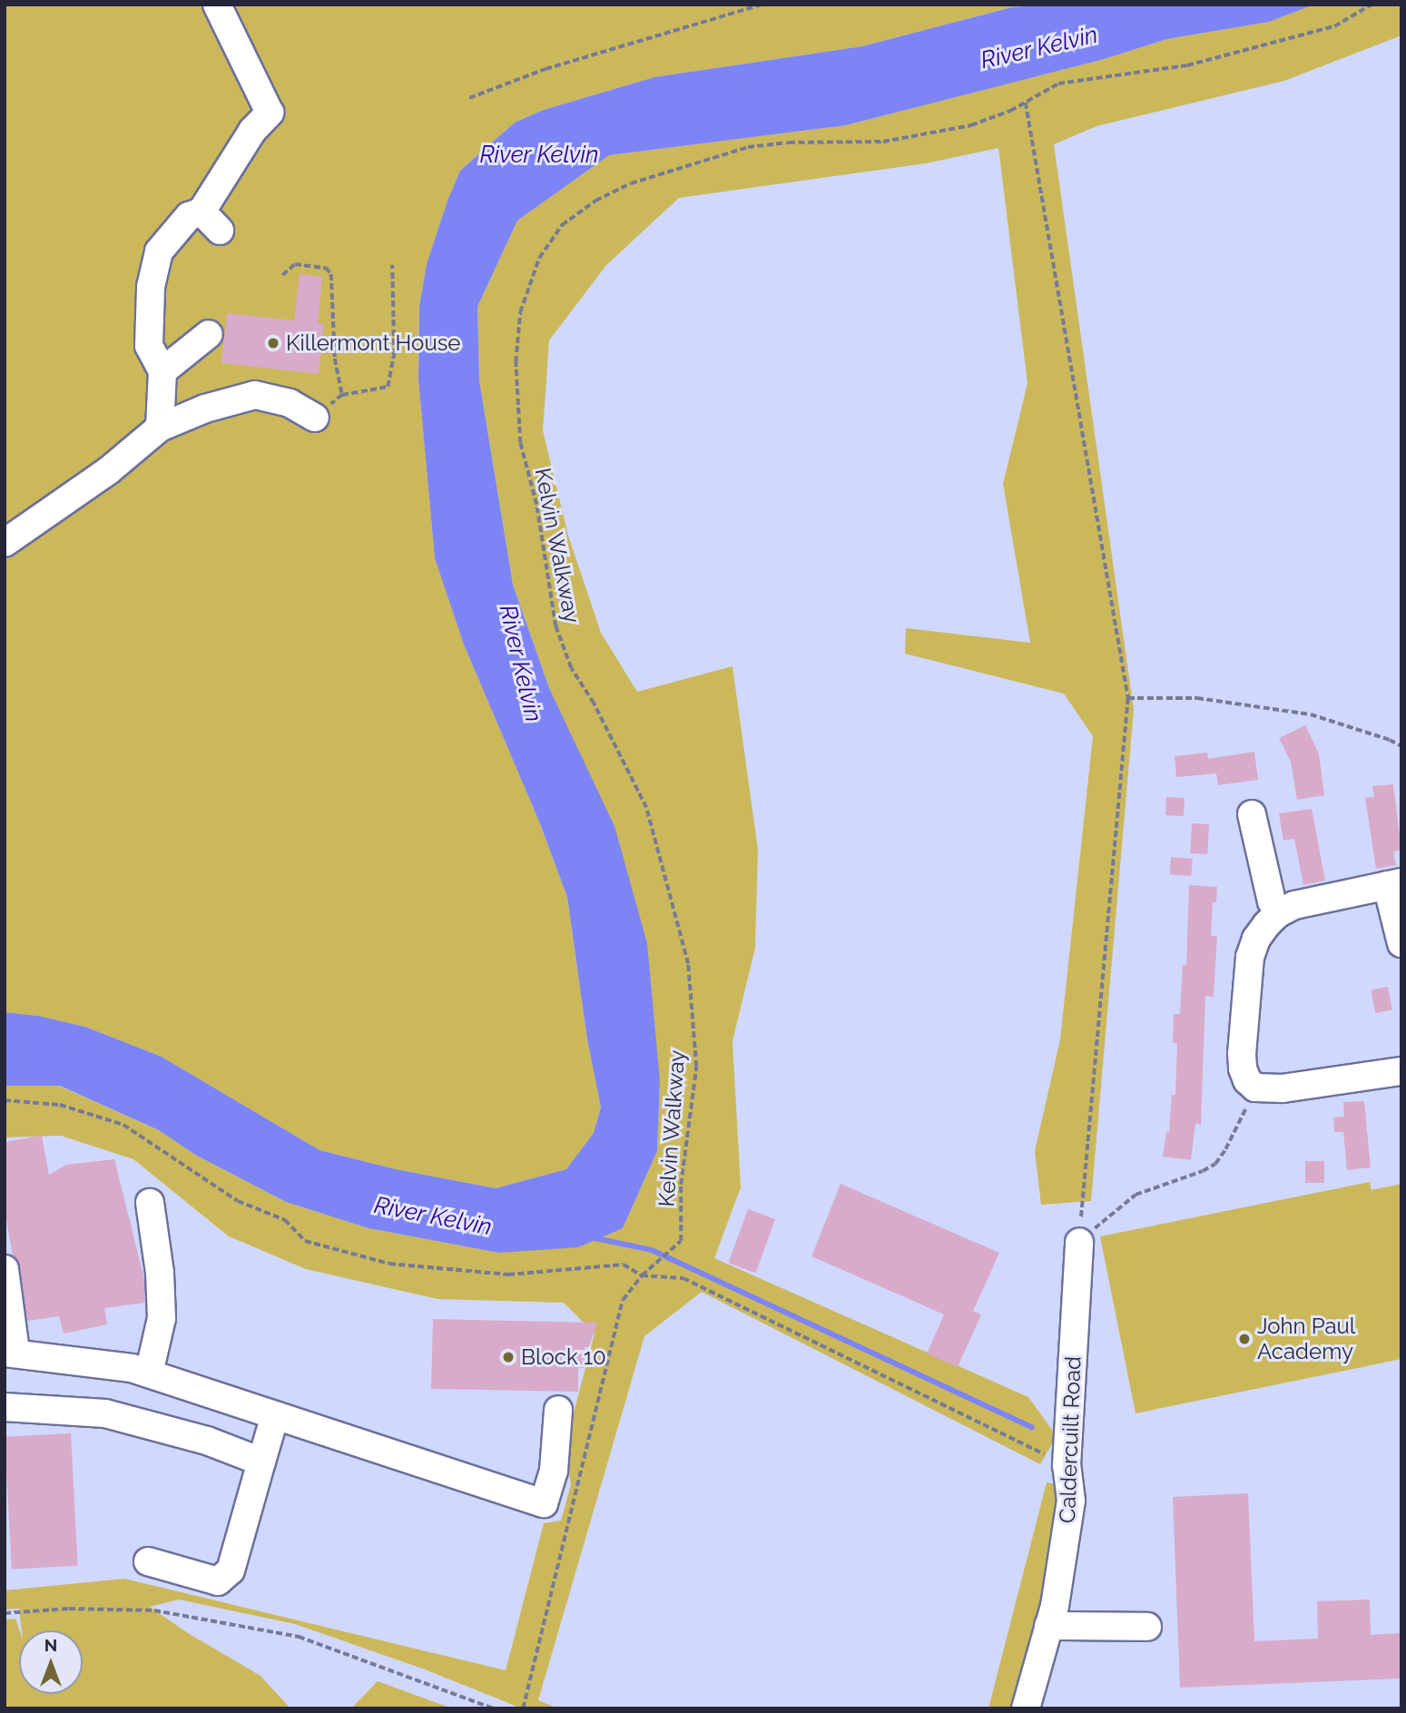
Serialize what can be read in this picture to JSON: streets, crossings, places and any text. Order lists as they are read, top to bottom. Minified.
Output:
{"streets":{"street":["Caldercuilt Road"],"path":["Kelvin Walkway"]},"water":["River Kelvin"],"places":["Killermont House","John Paul Academy","Block 10"],"north":"top"}
